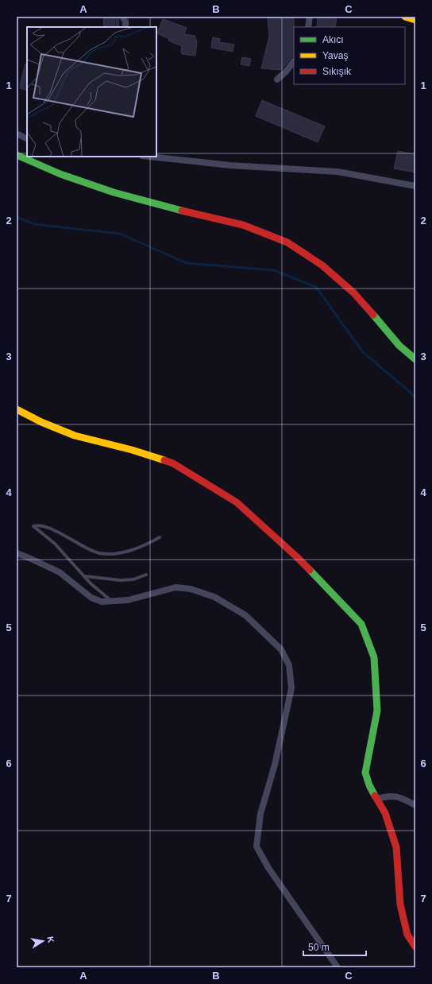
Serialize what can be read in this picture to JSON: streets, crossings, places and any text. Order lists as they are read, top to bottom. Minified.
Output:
{"legend":["Akıcı","Yavaş","Sıkışık"],"scale_bar":"50 m","north":"right","grid":{"columns":["A","B","C"],"rows":["1","2","3","4","5","6","7"]}}
